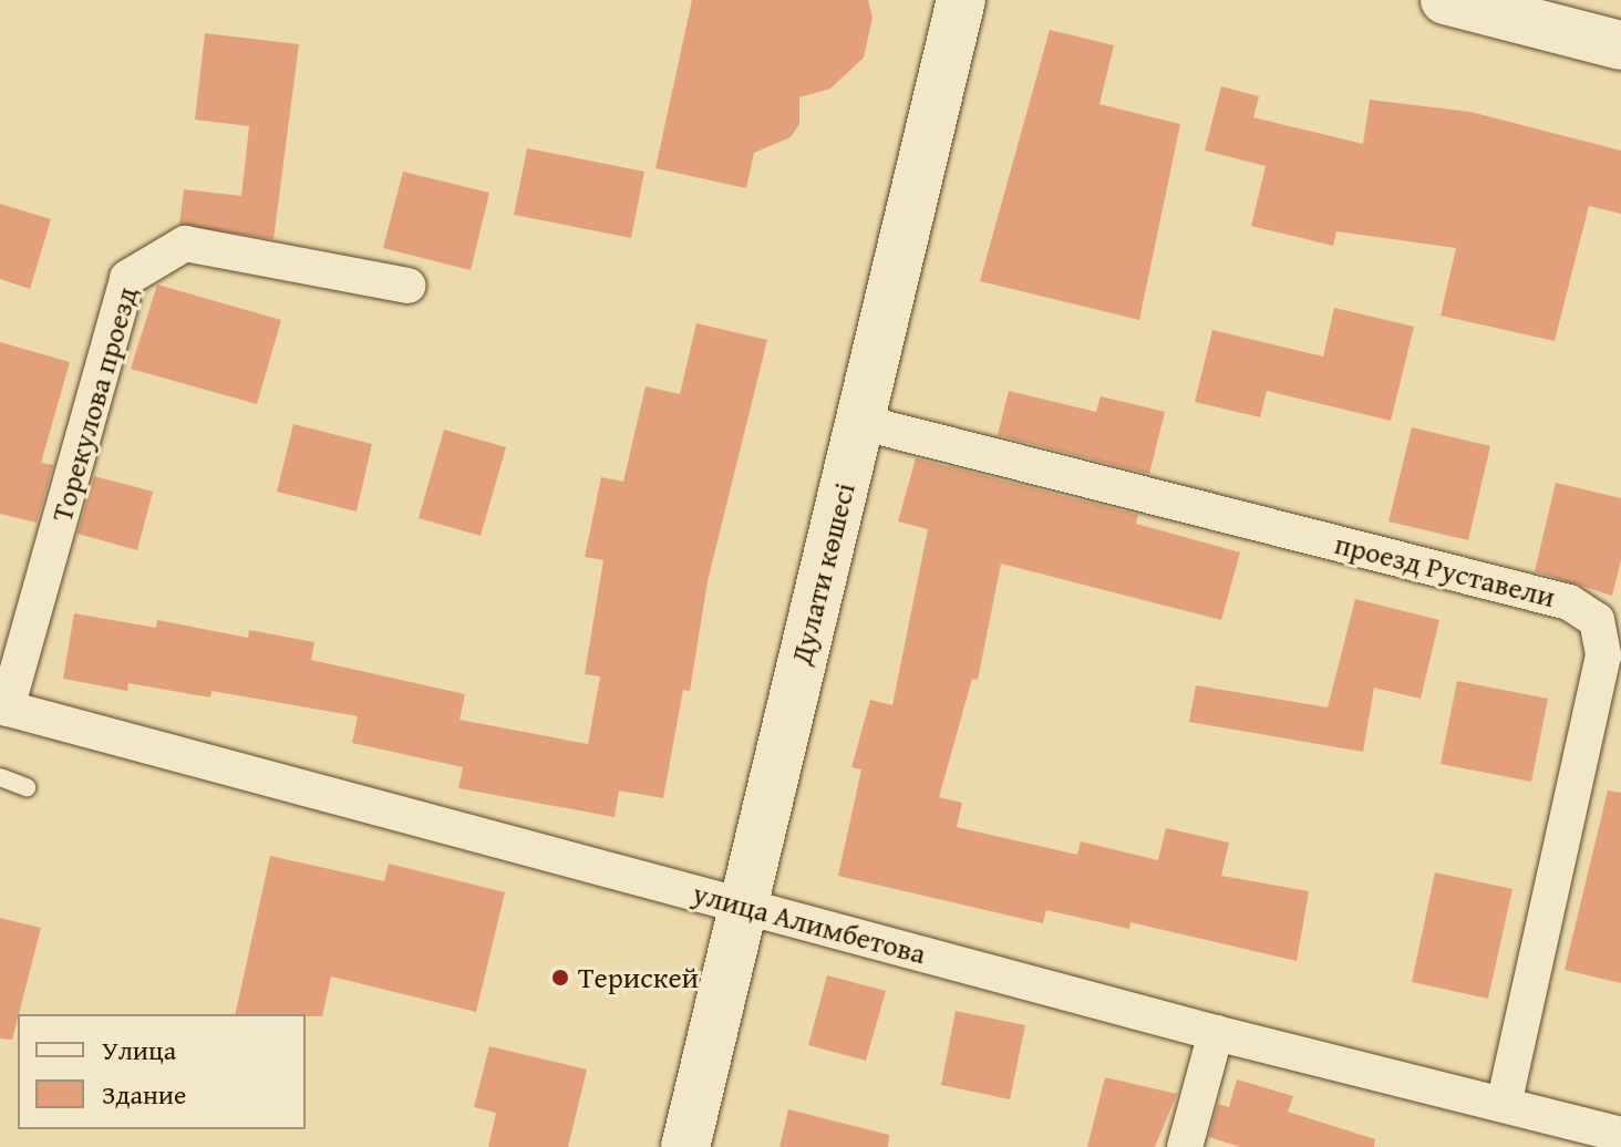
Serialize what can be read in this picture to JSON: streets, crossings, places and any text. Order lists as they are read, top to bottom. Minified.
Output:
{"streets":{"main road":["Дулати көшесі"],"street":["Торекулова проезд","проезд Руставели","улица Алимбетова"]},"crossings":[["Торекулова проезд","улица Алимбетова"],["проезд Руставели","Дулати көшесі"],["проезд Руставели","улица Алимбетова"],["Дулати көшесі","улица Алимбетова"]],"places":["Терискей"],"legend":["Улица","Здание"]}
